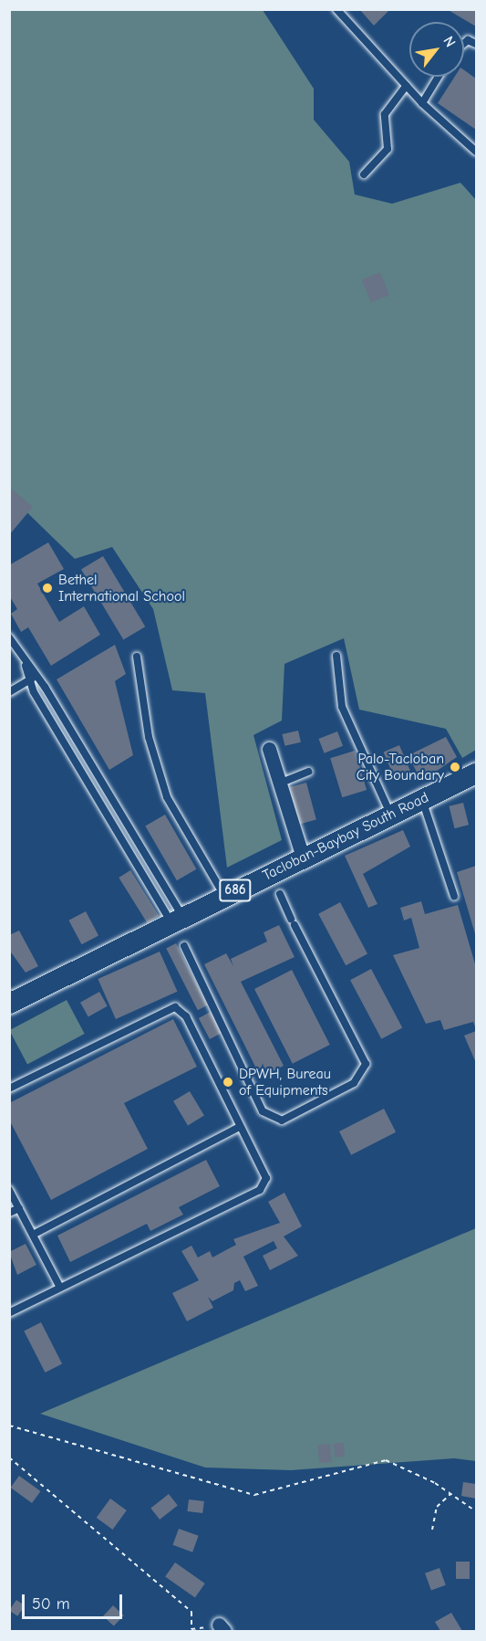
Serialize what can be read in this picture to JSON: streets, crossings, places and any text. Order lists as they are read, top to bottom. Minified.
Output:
{"streets":{"main road":["Tacloban-Baybay South Road","686"]},"places":["Bethel International School","Palo-Tacloban City Boundary","DPWH, Bureau of Equipments"],"scale_bar":"50 m","north":"top right"}
